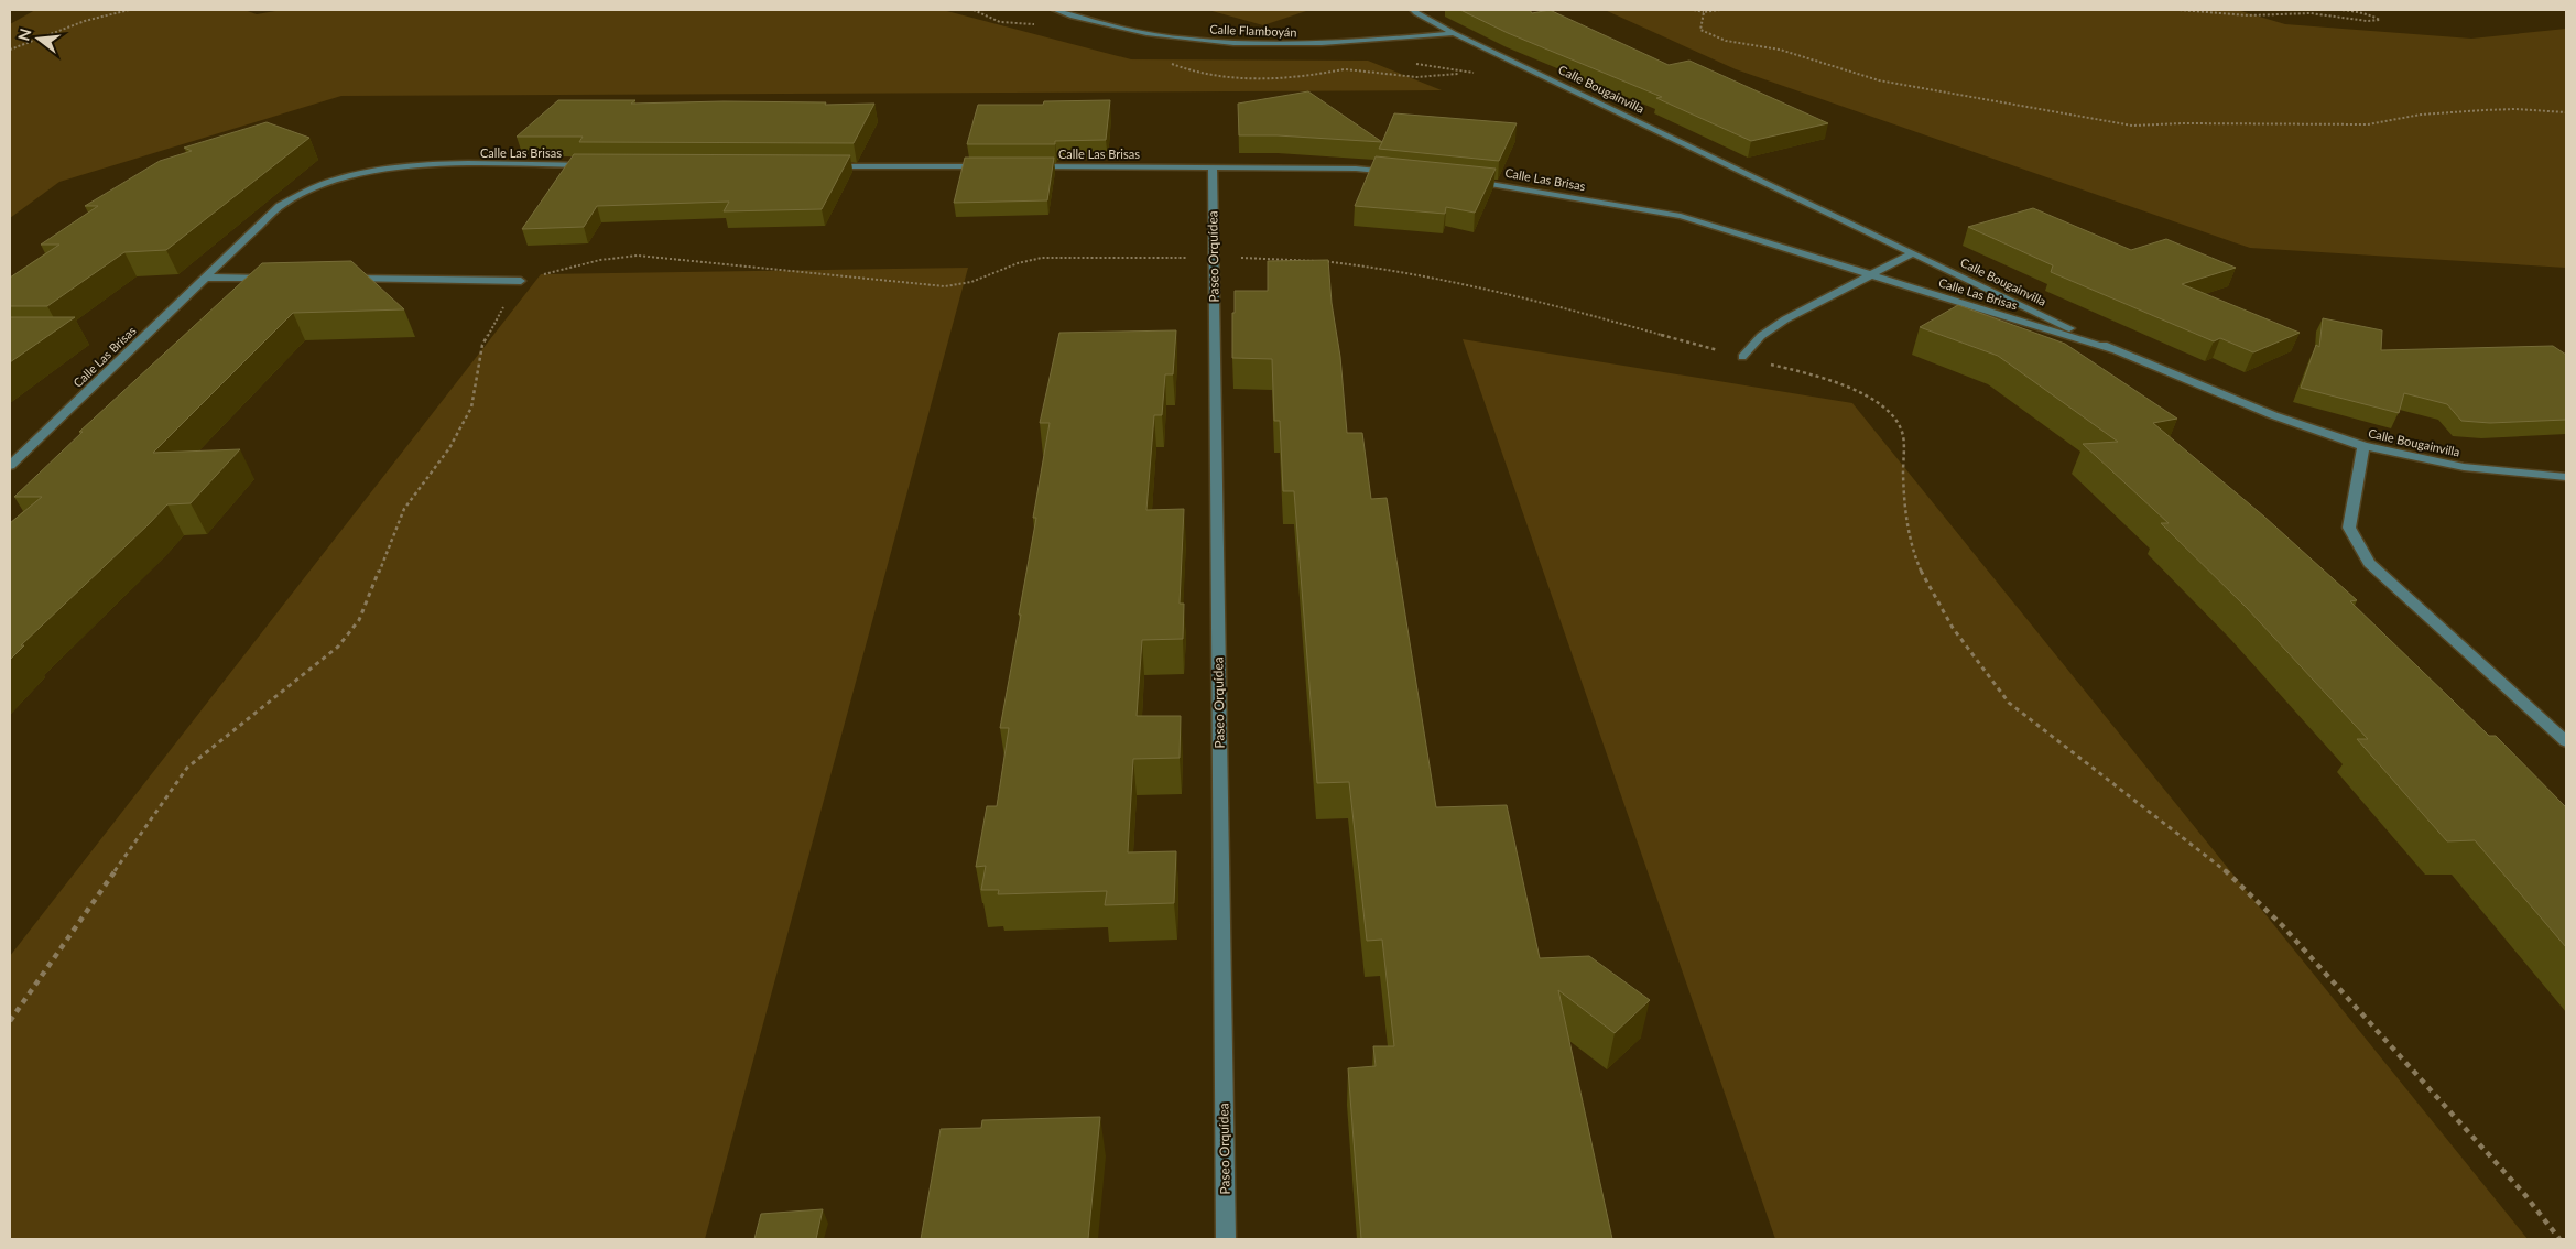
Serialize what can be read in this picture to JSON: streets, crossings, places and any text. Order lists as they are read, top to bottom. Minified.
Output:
{"streets":{"street":["Calle Flamboyán","Calle Bougainvilla","Calle Las Brisas","Paseo Orquídea"]},"crossings":[["Calle Flamboyán","Calle Bougainvilla"],["Calle Bougainvilla","Calle Las Brisas"],["Calle Las Brisas","Paseo Orquídea"]],"north":"left"}
